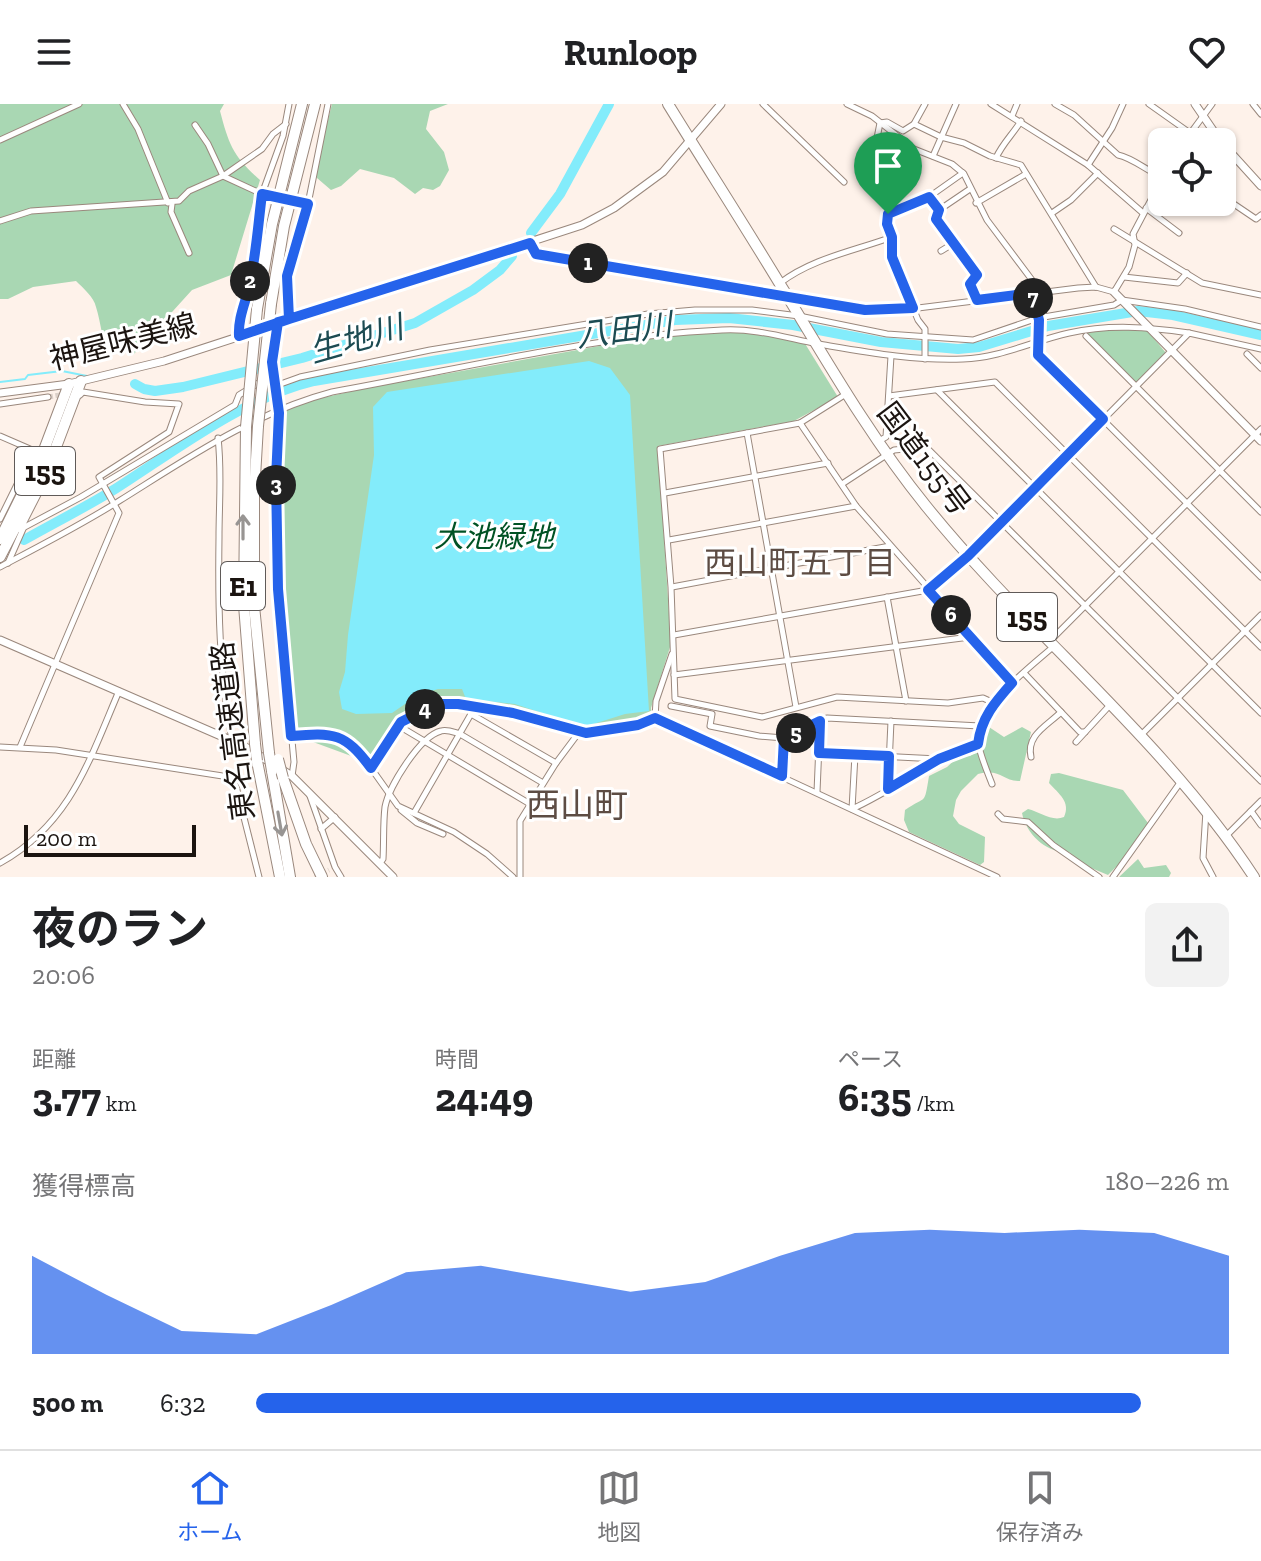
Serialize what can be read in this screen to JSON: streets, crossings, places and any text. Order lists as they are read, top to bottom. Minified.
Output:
{"streets":{"highway":["国道155号","155","E1","東名高速道路"],"main road":["神屋味美線"]},"crossings":[["神屋味美線","国道155号"],["神屋味美線","155"],["E1","東名高速道路"]],"districts":["西山町五丁目","西山町"],"water":["八田川","生地川"],"parks":["大池緑地"],"scale_bar":"200 m","page":{"header":"Runloop","pins":["1","2","7","3","6","4","5"],"scale":"200 m","heading":["夜のラン","20:06"],"stats":[["距離","3.77 km"],["時間","24:49"],["ペース","6:35 /km"]],"chart":["獲得標高","180–226 m"],"list":[{"name":"500 m","note":"6:32"}],"tabs":["ホーム","地図","保存済み"]}}
